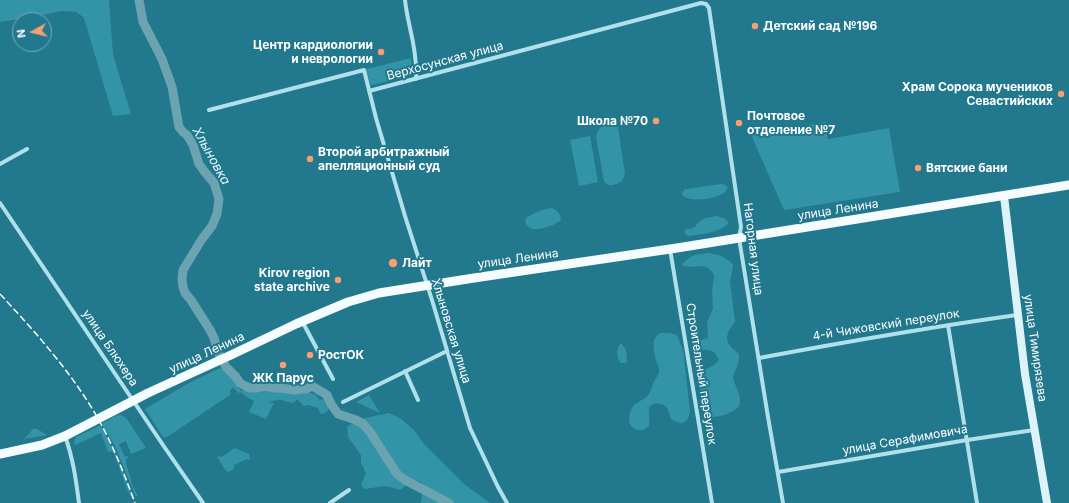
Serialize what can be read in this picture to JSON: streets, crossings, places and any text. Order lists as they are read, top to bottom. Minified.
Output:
{"streets":{"main road":["улица Ленина","улица Тимирязева"],"street":["Верхосунская улица","Нагорная улица","4-й Чижовский переулок","Хлыновская улица","улица Блюхера","Строительный переулок","улица Серафимовича"]},"crossings":[["Верхосунская улица","Нагорная улица"],["Верхосунская улица","Хлыновская улица"],["улица Ленина","Нагорная улица"],["улица Ленина","Хлыновская улица"],["улица Ленина","улица Блюхера"],["улица Ленина","улица Тимирязева"],["улица Ленина","Строительный переулок"],["Нагорная улица","4-й Чижовский переулок"],["Нагорная улица","улица Серафимовича"],["4-й Чижовский переулок","улица Тимирязева"],["улица Тимирязева","улица Серафимовича"]],"water":["Хлыновка"],"places":["Детский сад №196","Центр кардиологии и неврологии","Храм Сорока мучеников Севастийских","Школа №70","Почтовое отделение №7","Второй арбитражный апелляционный суд","Вятские бани","Лайт","Kirov region state archive","РостОК","ЖК Парус"],"north":"left"}
